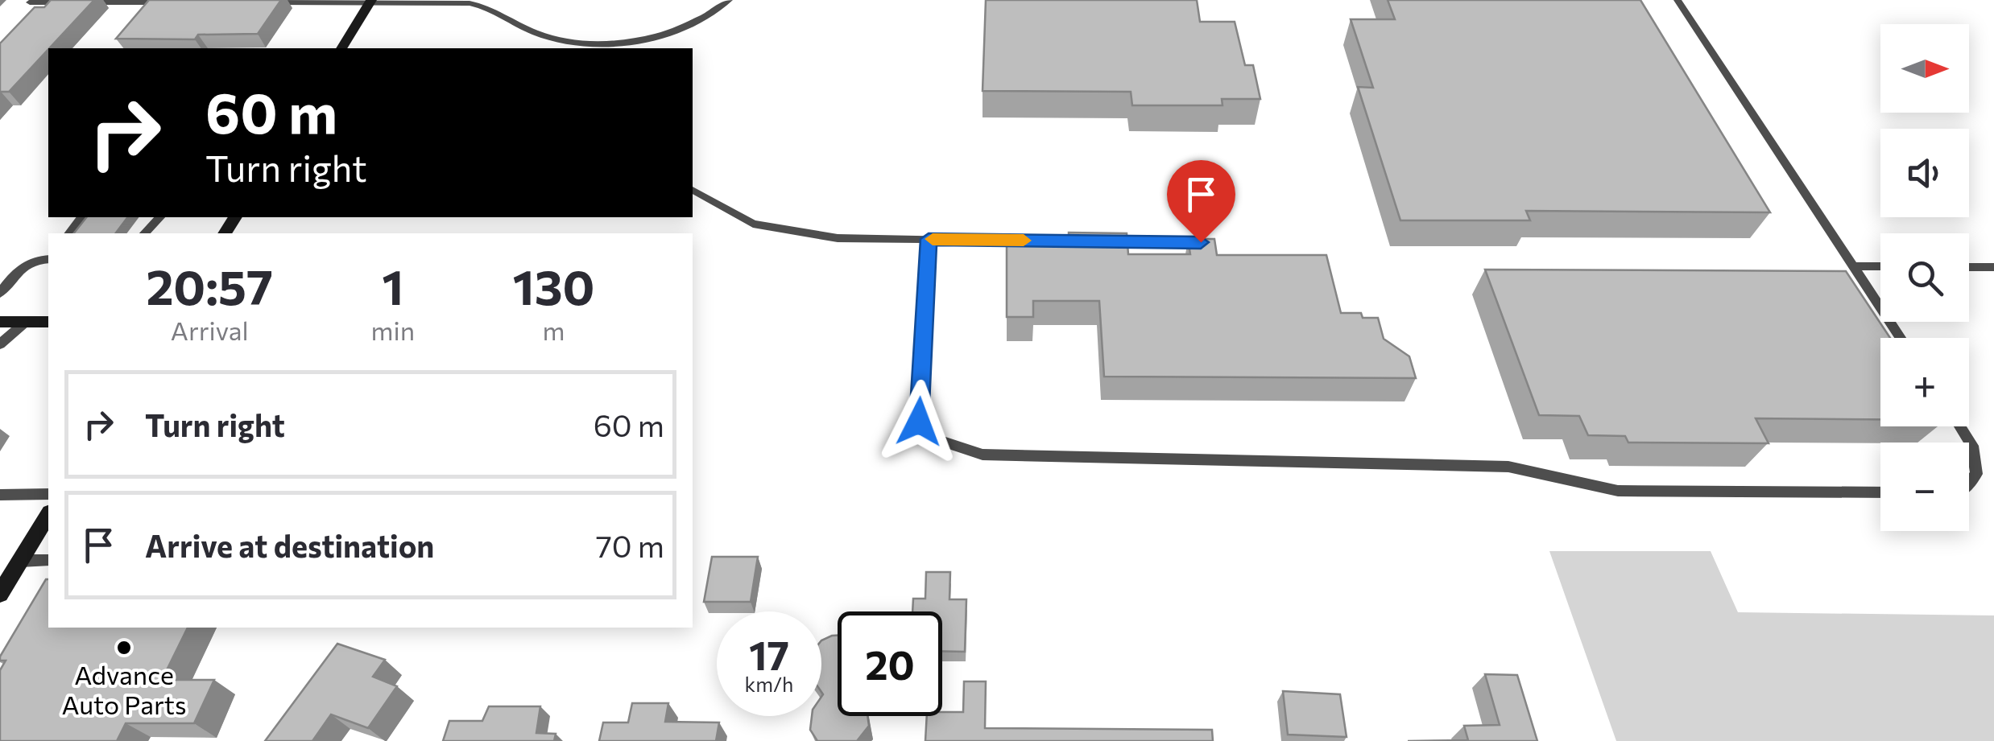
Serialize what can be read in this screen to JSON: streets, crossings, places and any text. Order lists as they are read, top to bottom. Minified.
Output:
{"places":["Advance Auto Parts"],"north":"right","page":{"map_buttons":["+","−"],"turn":["60 m","Turn right"],"eta":["20:57","Arrival","1","min","130","m"],"list":[{"name":"Turn right","value":"60 m"},{"name":"Arrive at destination","value":"70 m"}],"speed":"17 km/h","limit":"20"}}
